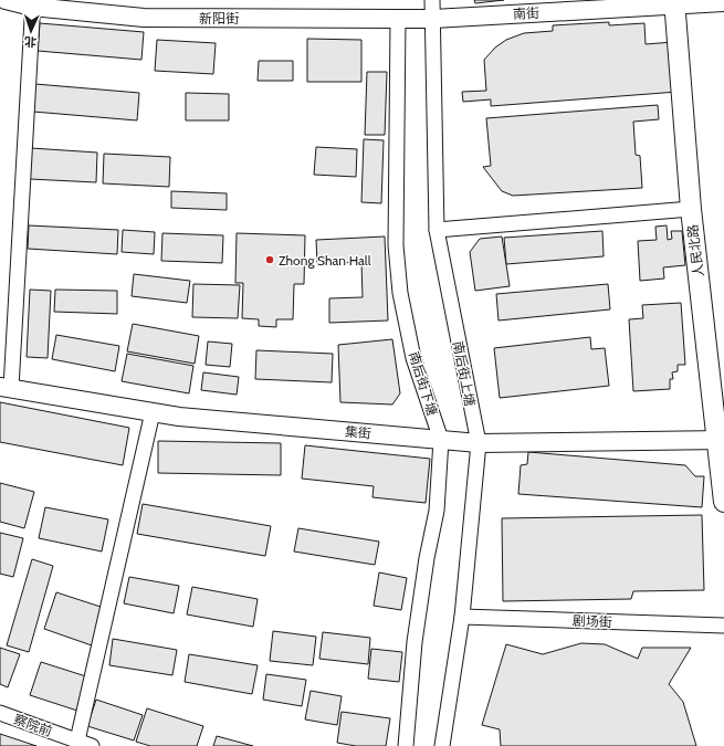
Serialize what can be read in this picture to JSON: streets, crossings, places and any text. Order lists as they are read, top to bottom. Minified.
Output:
{"streets":{"main road":["人民北路"],"street":["南街","新阳街","南后街上塘","南后街下塘","集街","剧场街","察院前"]},"crossings":[["南街","新阳街"],["南街","人民北路"],["南街","南后街上塘"],["新阳街","南后街上塘"],["新阳街","南后街下塘"],["人民北路","集街"],["南后街上塘","集街"],["南后街上塘","剧场街"],["南后街下塘","集街"]],"places":["Zhong Shan Hall"],"north":"bottom"}
